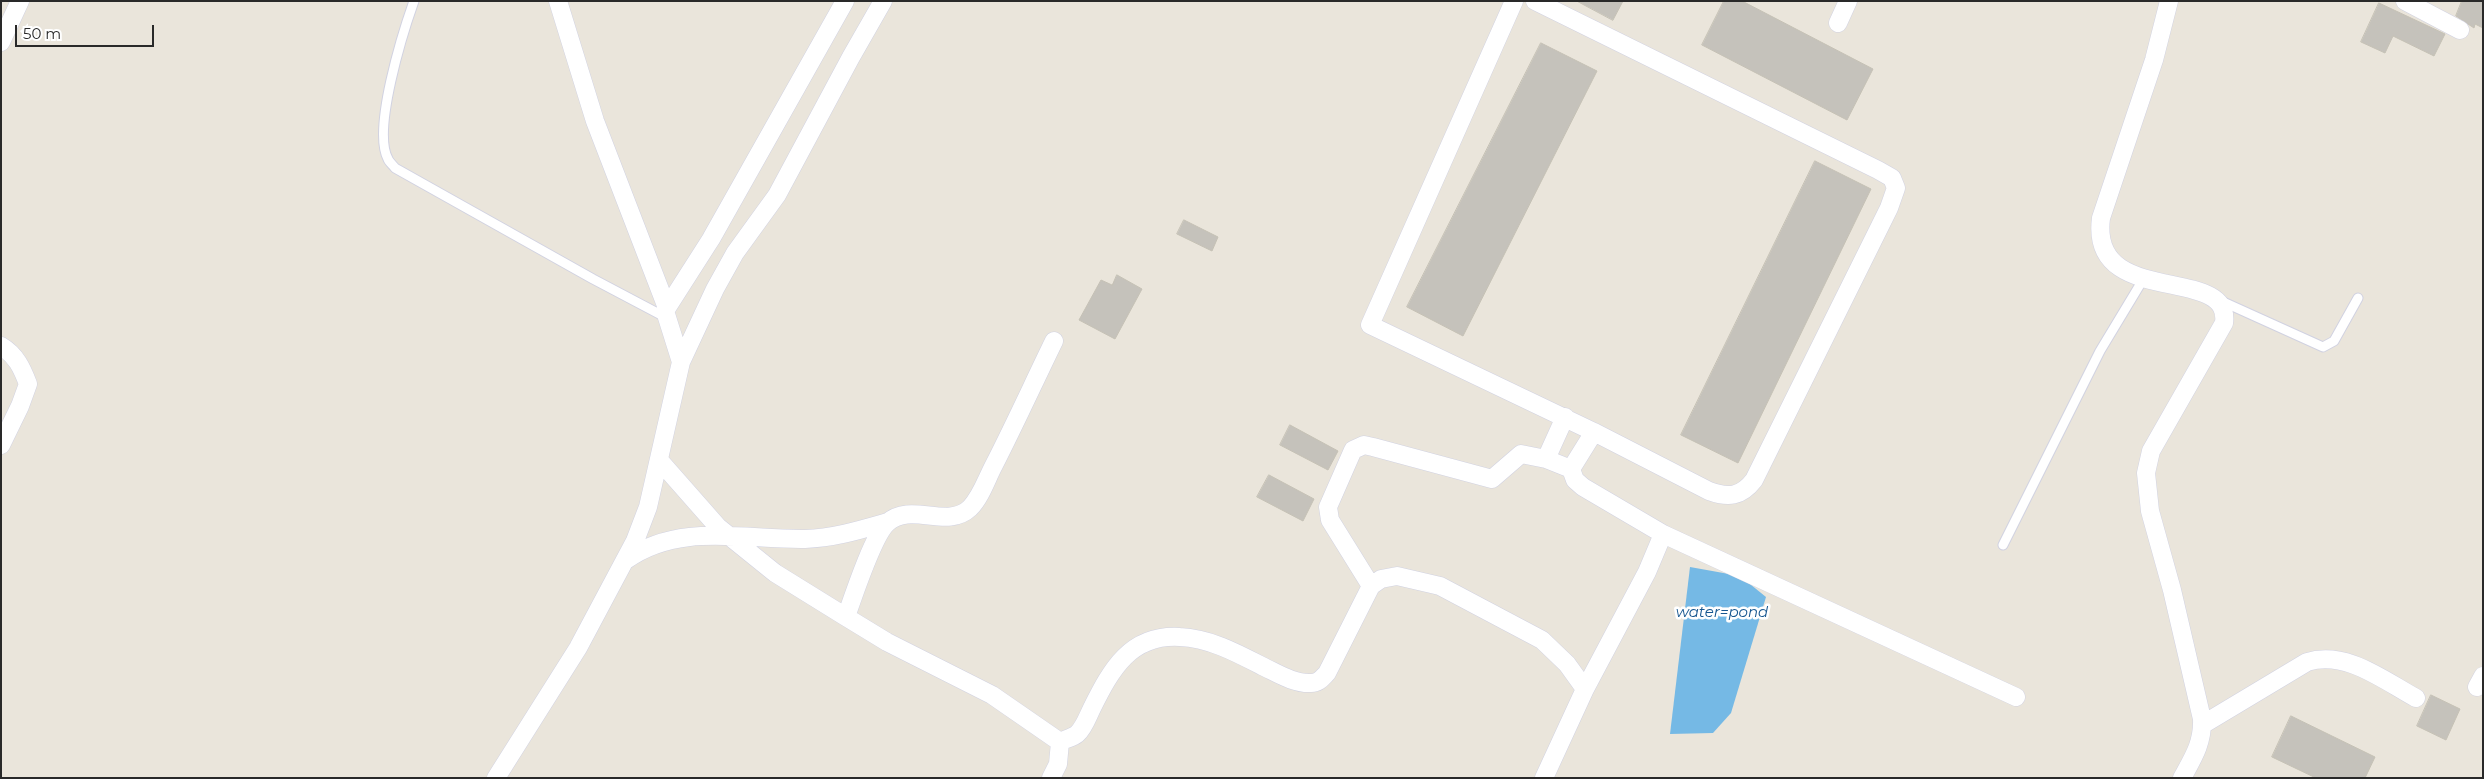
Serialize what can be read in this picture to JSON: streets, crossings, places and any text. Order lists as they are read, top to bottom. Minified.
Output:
{"water":["water=pond"],"scale_bar":"50 m"}
